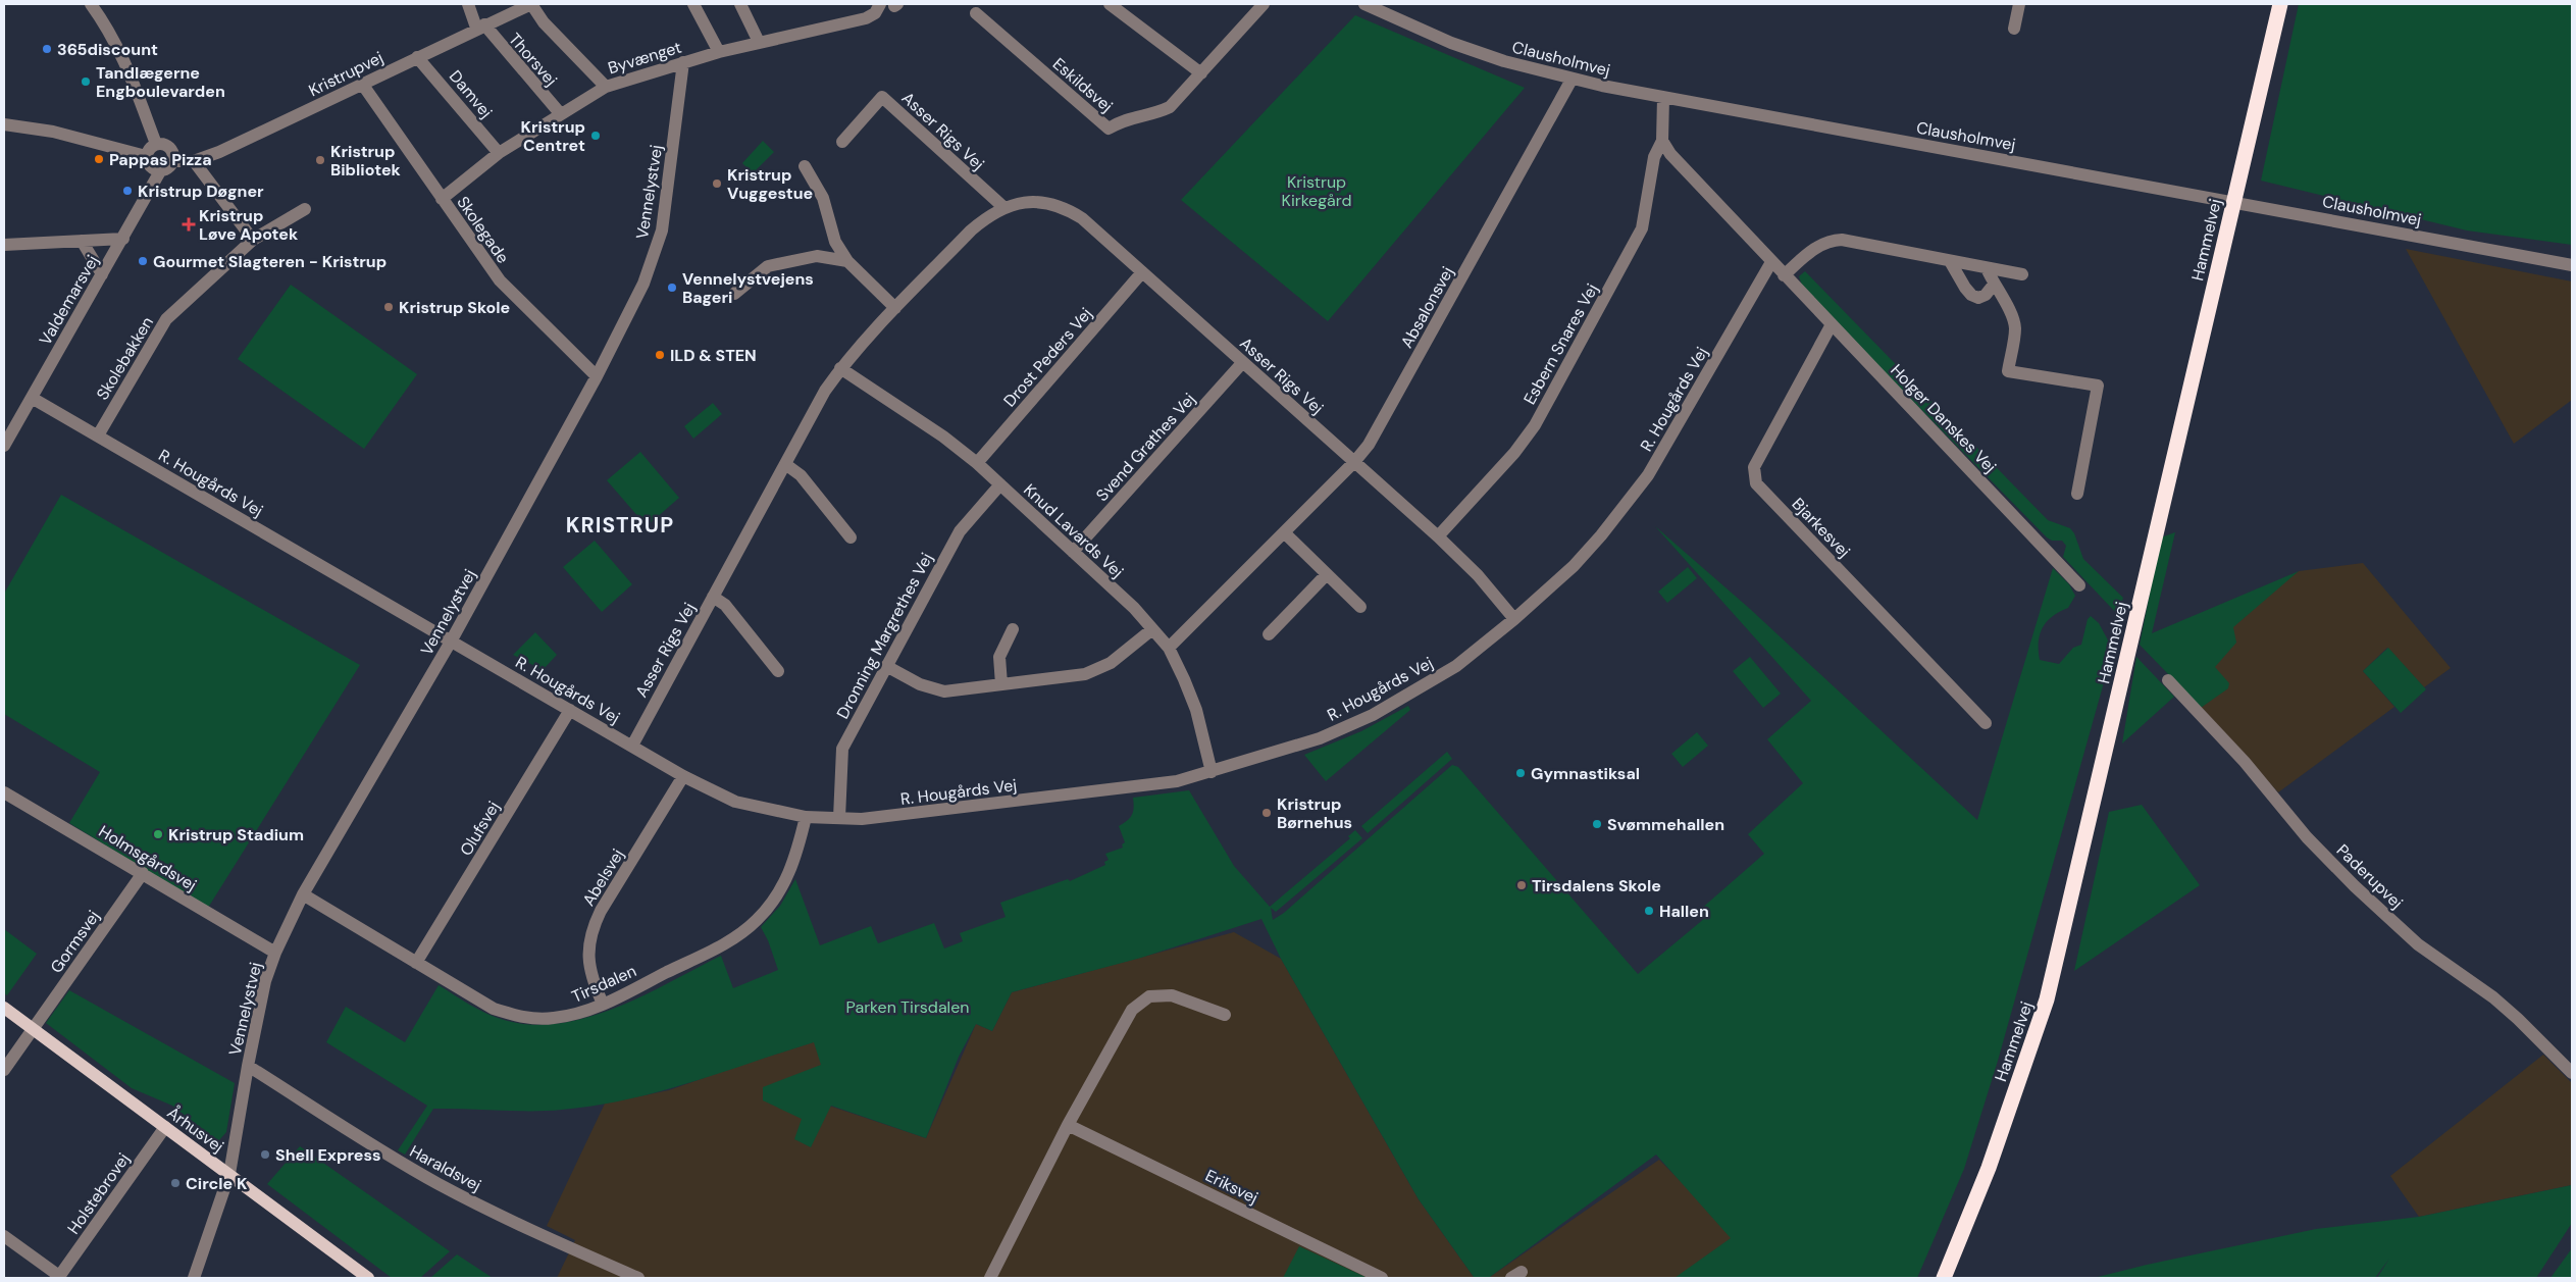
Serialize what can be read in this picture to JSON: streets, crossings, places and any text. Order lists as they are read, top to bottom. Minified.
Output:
{"streets":{"highway":["Hammelvej"],"main road":["Århusvej"],"street":["Byvænget","Clausholmvej","Thorsvej","Kristrupvej","Eskildsvej","Damvej","Asser Rigs Vej","Vennelystvej","Skolegade","Valdemarsvej","Absalonsvej","Esbern Snares Vej","Drost Peders Vej","Skolebakken","R. Hougårds Vej","Holger Danskes Vej","Svend Grathes Vej","Bjarkesvej","Knud Lavards Vej","Dronning Margrethes Vej","Olufsvej","Holmsgårdsvej","Paderupvej","Abelsvej","Gormsvej","Tirsdalen","Haraldsvej","Eriksvej","Holstebrovej"]},"crossings":[["Byvænget","Thorsvej"],["Byvænget","Damvej"],["Byvænget","Vennelystvej"],["Byvænget","Skolegade"],["Clausholmvej","Hammelvej"],["Clausholmvej","Absalonsvej"],["Thorsvej","Kristrupvej"],["Kristrupvej","Damvej"],["Kristrupvej","Skolegade"],["Kristrupvej","Valdemarsvej"],["Asser Rigs Vej","Absalonsvej"],["Asser Rigs Vej","Esbern Snares Vej"],["Asser Rigs Vej","Drost Peders Vej"],["Asser Rigs Vej","R. Hougårds Vej"],["Asser Rigs Vej","Svend Grathes Vej"],["Asser Rigs Vej","Knud Lavards Vej"],["Vennelystvej","Skolegade"],["Vennelystvej","R. Hougårds Vej"],["Vennelystvej","Holmsgårdsvej"],["Vennelystvej","Tirsdalen"],["Vennelystvej","Århusvej"],["Vennelystvej","Haraldsvej"],["Valdemarsvej","R. Hougårds Vej"],["Absalonsvej","Knud Lavards Vej"],["Esbern Snares Vej","Holger Danskes Vej"],["Drost Peders Vej","Knud Lavards Vej"],["Skolebakken","R. Hougårds Vej"],["R. Hougårds Vej","Holger Danskes Vej"],["R. Hougårds Vej","Knud Lavards Vej"],["R. Hougårds Vej","Dronning Margrethes Vej"],["R. Hougårds Vej","Olufsvej"],["R. Hougårds Vej","Abelsvej"],["R. Hougårds Vej","Tirsdalen"],["Holger Danskes Vej","Bjarkesvej"],["Svend Grathes Vej","Knud Lavards Vej"],["Knud Lavards Vej","Dronning Margrethes Vej"],["Olufsvej","Tirsdalen"],["Holmsgårdsvej","Gormsvej"],["Abelsvej","Tirsdalen"],["Gormsvej","Århusvej"],["Århusvej","Holstebrovej"]],"districts":["KRISTRUP"],"parks":["Kristrup Kirkegård","Parken Tirsdalen"],"places":{"other":["365discount","Tandlægerne Engboulevarden","Kristrup Centret","Pappas Pizza","Kristrup Bibliotek","Kristrup Vuggestue","Kristrup Døgner","Gourmet Slagteren - Kristrup","Vennelystvejens Bageri","Kristrup Skole","ILD & STEN","Gymnastiksal","Kristrup Børnehus","Svømmehallen","Kristrup Stadium","Tirsdalens Skole","Hallen","Shell Express","Circle K"],"health":["Kristrup Løve Apotek"]}}
